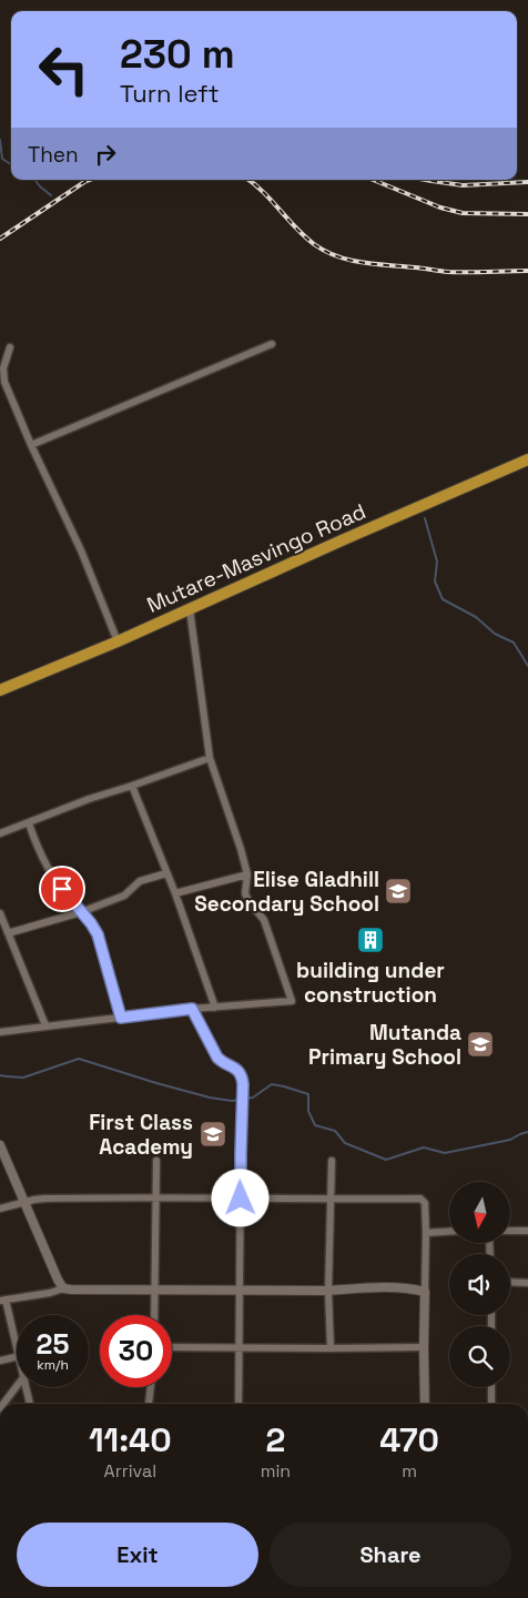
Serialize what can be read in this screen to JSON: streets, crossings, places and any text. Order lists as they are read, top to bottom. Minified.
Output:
{"streets":{"highway":["Mutare-Masvingo Road"]},"places":{"school or university":["Elise Gladhill Secondary School","Mutanda Primary School","First Class Academy"],"building":["building under construction"]},"north":"bottom","page":{"turn":["230 m","Turn left"],"then":"Then","speed":"25 km/h","limit":"30","eta":["11:40","Arrival","2","min","470","m"],"buttons":["Exit","Share"]}}
